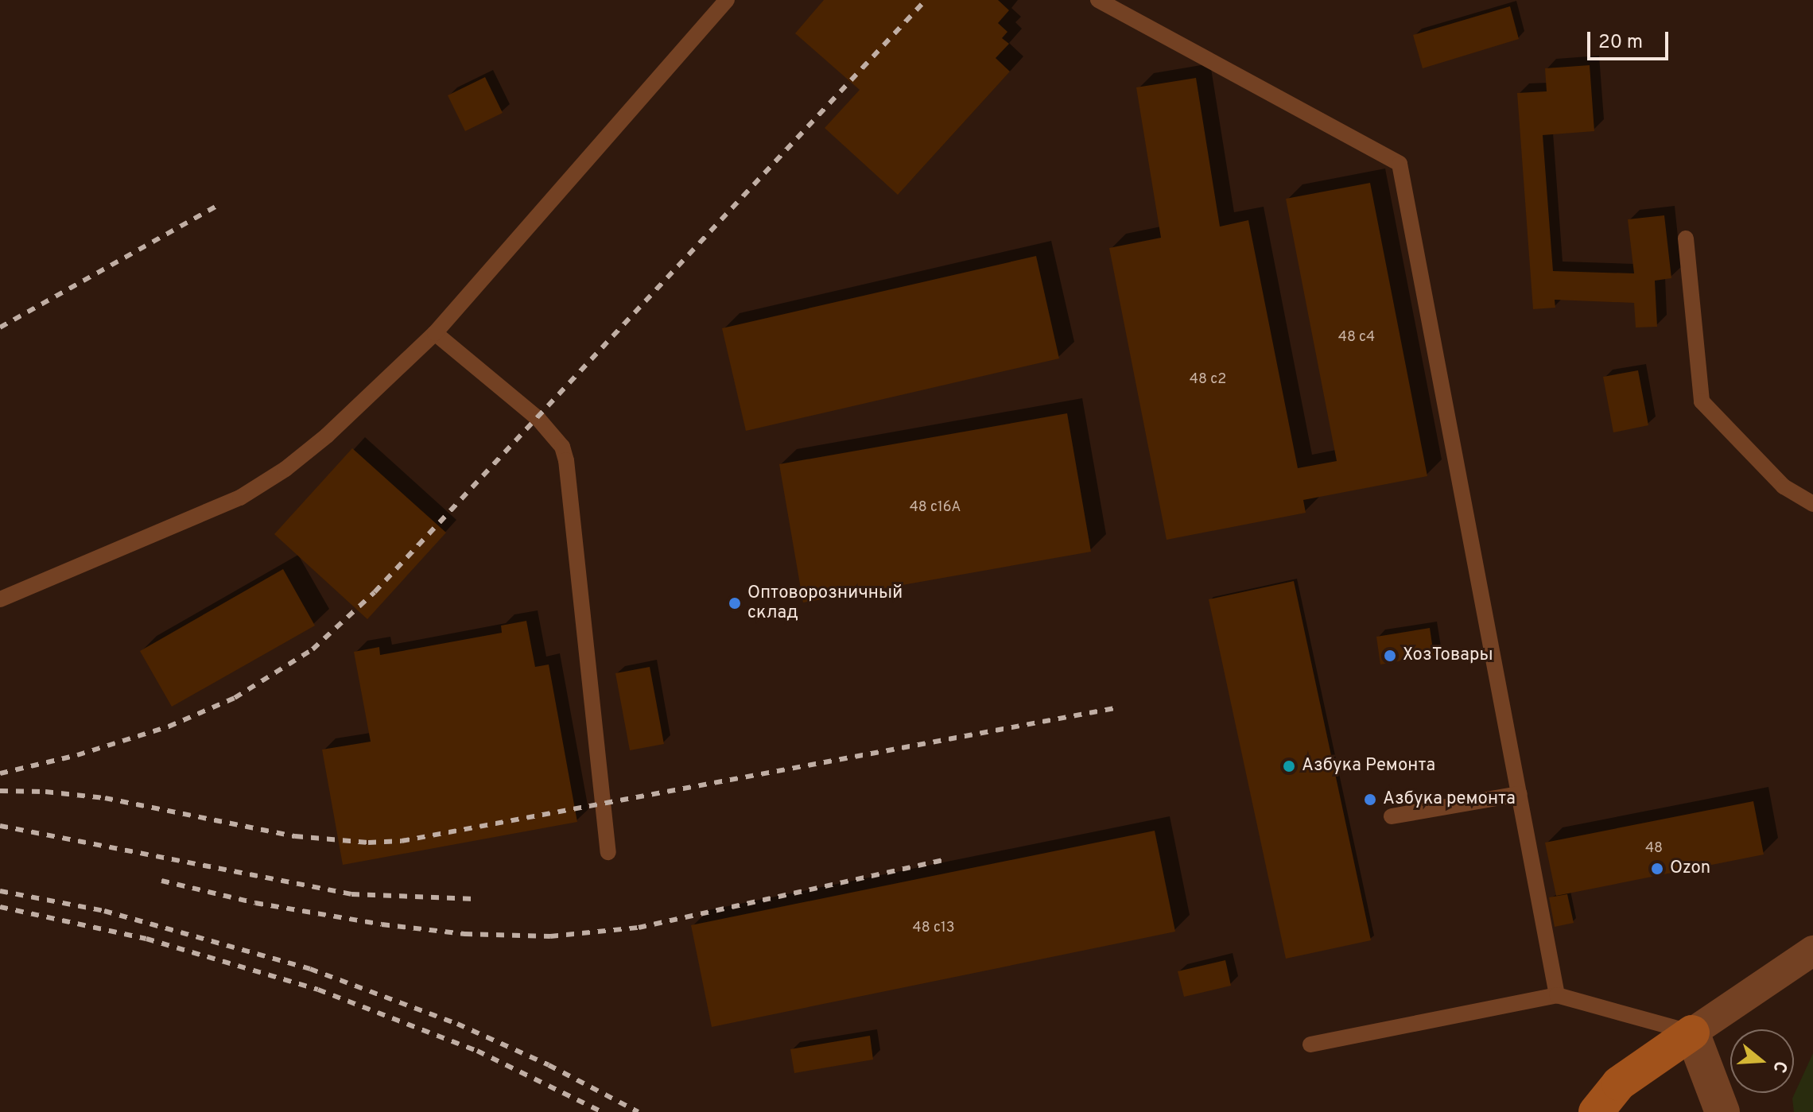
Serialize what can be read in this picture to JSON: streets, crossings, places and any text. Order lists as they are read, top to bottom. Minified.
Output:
{"places":["Оптоворозничный склад","ХозТовары","Азбука Ремонта","Азбука ремонта","Ozon"],"house_numbers":["48 с4","48 с2","48 с16А","48","48 с13"],"scale_bar":"20 m","north":"right"}
